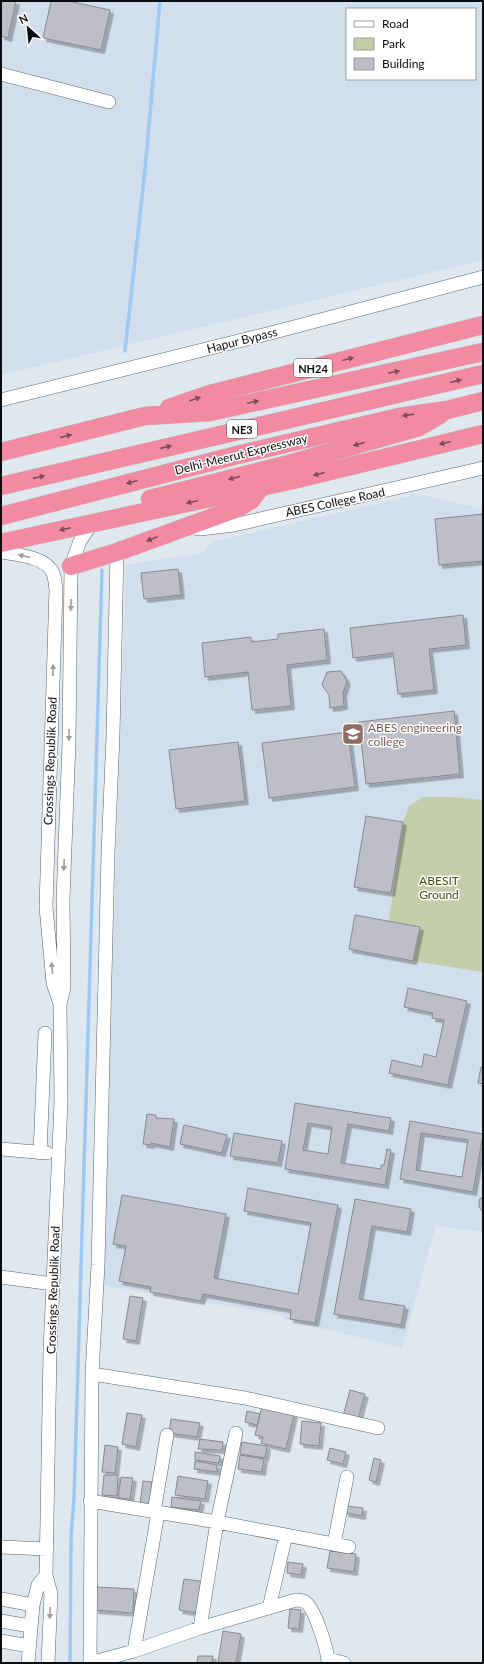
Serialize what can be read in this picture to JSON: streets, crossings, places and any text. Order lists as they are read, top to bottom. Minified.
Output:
{"streets":{"highway":["NH24","NE3","Delhi-Meerut Expressway"],"street":["Hapur Bypass","ABES College Road","Crossings Republik Road"]},"parks":["ABESIT Ground"],"places":{"school or university":["ABES engineering college"]},"legend":["Road","Park","Building"],"north":"top left"}
